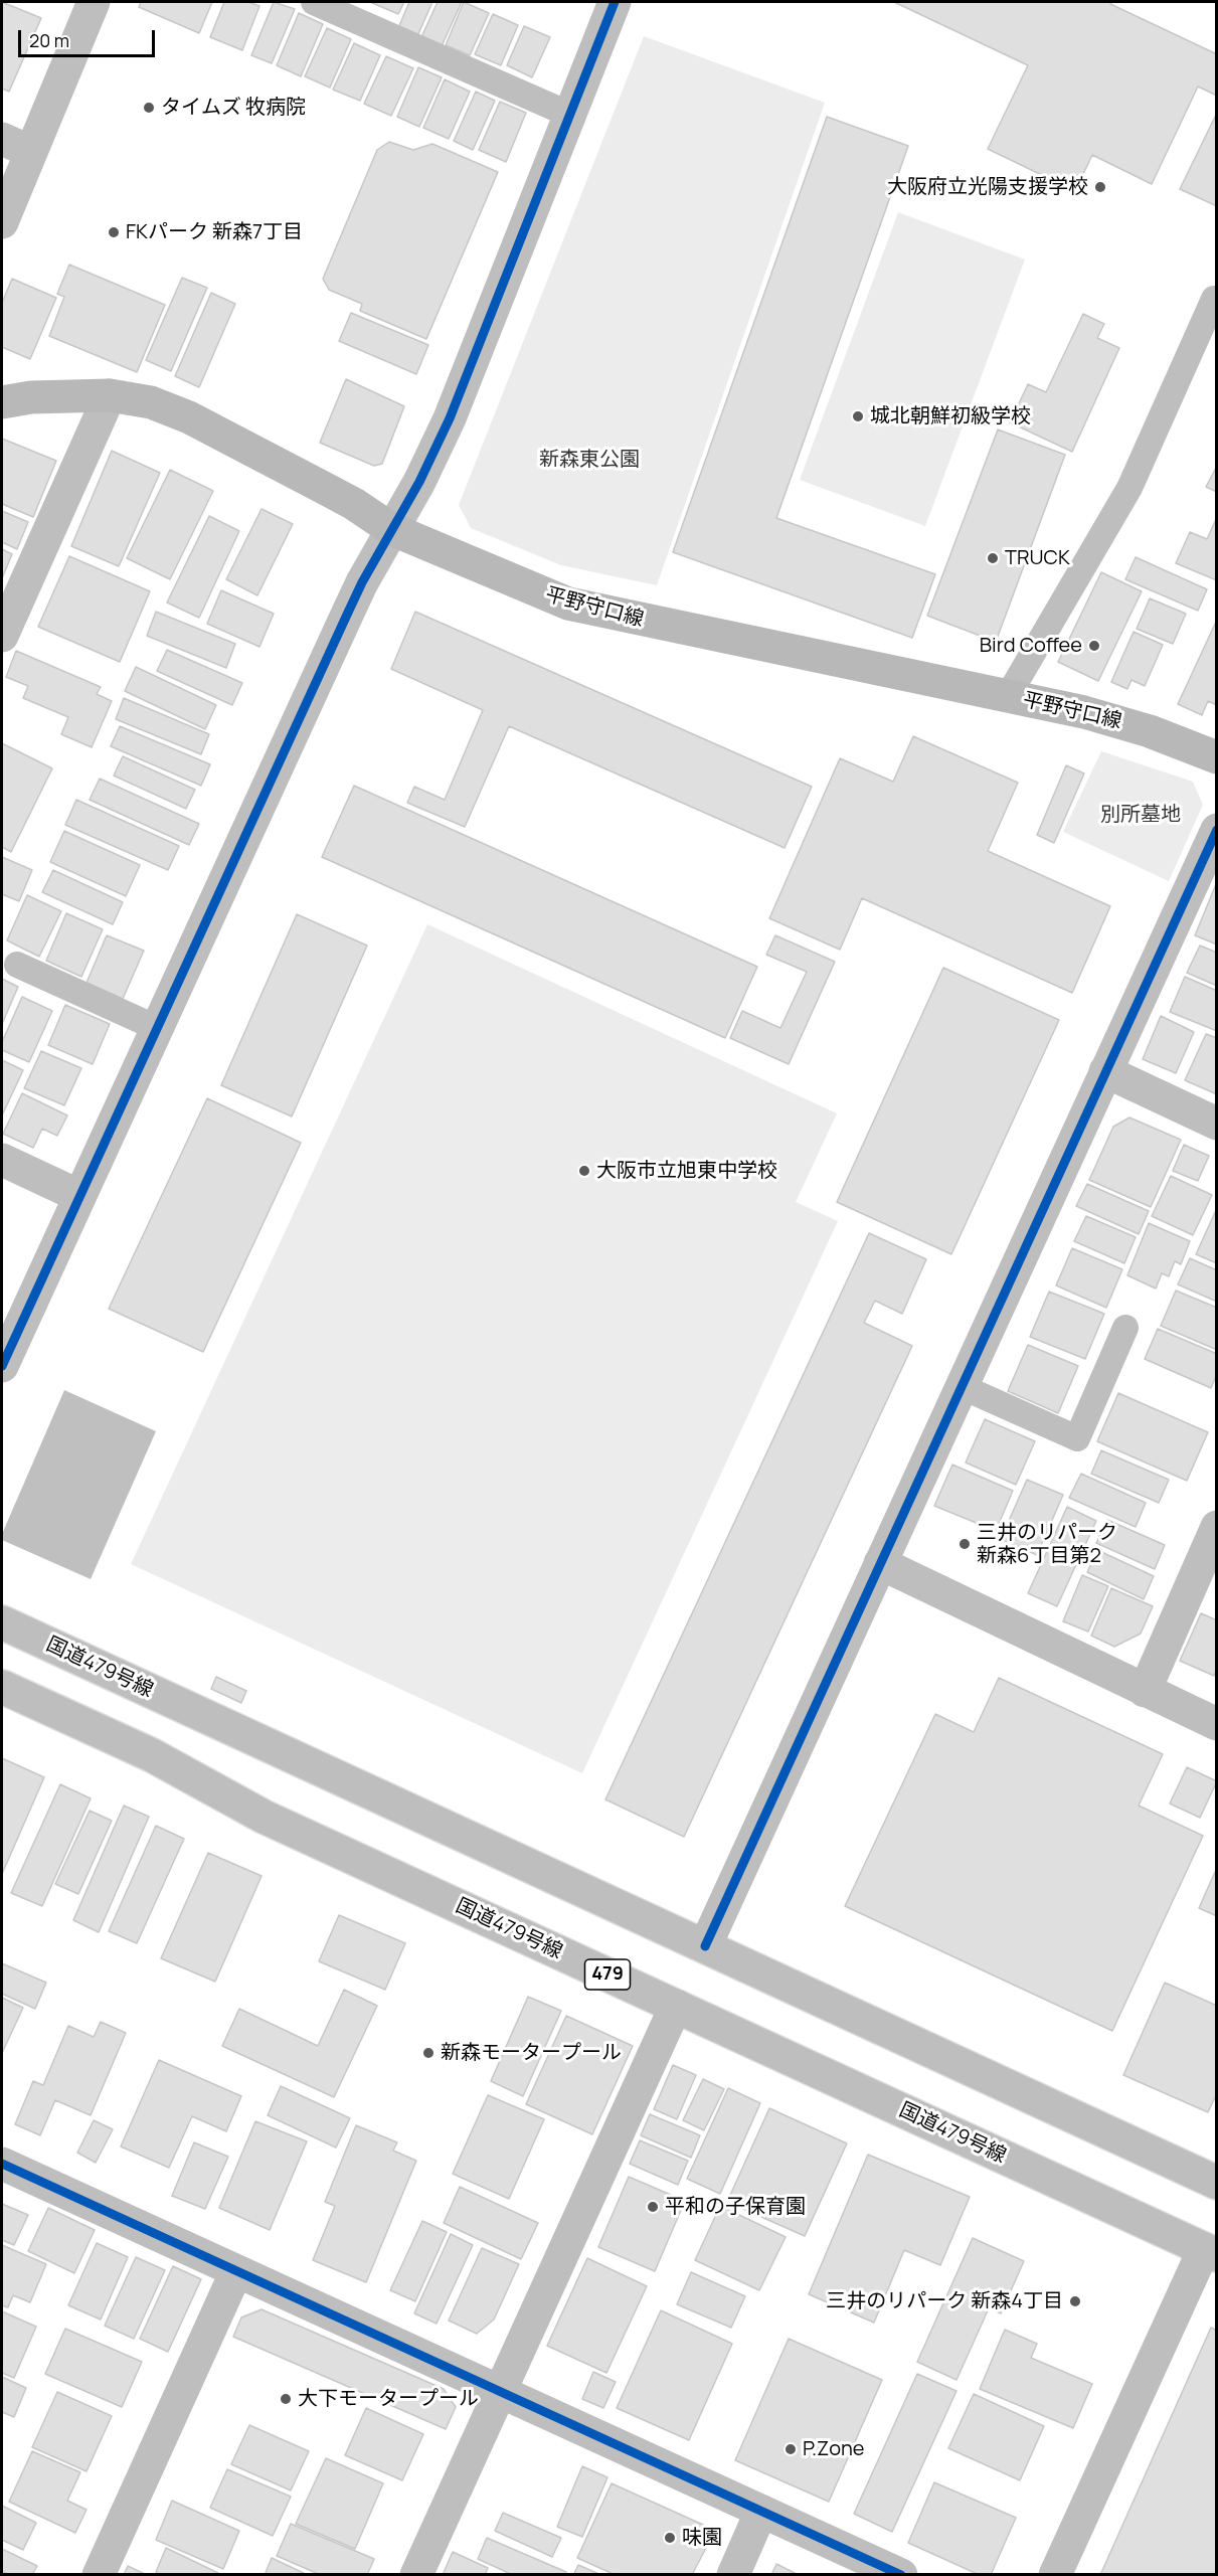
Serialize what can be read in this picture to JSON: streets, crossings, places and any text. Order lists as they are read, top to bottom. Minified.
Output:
{"streets":{"main road":["平野守口線","国道479号線","479"]},"parks":["新森東公園","別所墓地"],"places":["タイムズ 牧病院","大阪府立光陽支援学校","FKパーク 新森7丁目","城北朝鮮初級学校","TRUCK","Bird Coffee","大阪市立旭東中学校","三井のリパーク 新森6丁目第2","新森モータープール","平和の子保育園","三井のリパーク 新森4丁目","大下モータープール","P.Zone","味園"],"scale_bar":"20 m"}
